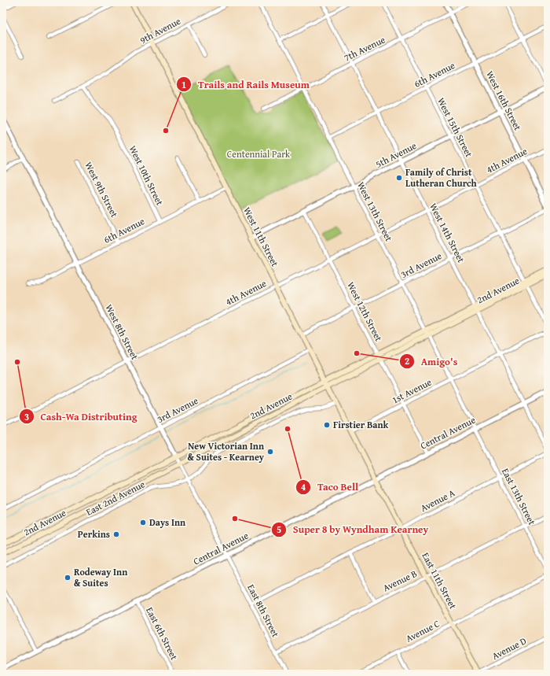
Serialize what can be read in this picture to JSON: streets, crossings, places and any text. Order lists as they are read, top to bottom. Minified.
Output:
{"streets":{"main road":["West 11th Street","2nd Avenue","East 11th Street"],"street":["9th Avenue","7th Avenue","6th Avenue","West 16th Street","West 15th Street","5th Avenue","4th Avenue","West 10th Street","West 9th Street","West 13th Street","West 14th Street","3rd Avenue","West 12th Street","West 8th Street","1st Avenue","Central Avenue","East 13th Street","East 2nd Avenue","Avenue A","Avenue B","East 8th Street","Avenue C","East 6th Street","Avenue D"]},"crossings":[["9th Avenue","West 10th Street"],["9th Avenue","West 11th Street"],["7th Avenue","West 16th Street"],["7th Avenue","West 15th Street"],["7th Avenue","West 13th Street"],["7th Avenue","West 14th Street"],["6th Avenue","West 16th Street"],["6th Avenue","West 15th Street"],["6th Avenue","West 10th Street"],["6th Avenue","West 9th Street"],["6th Avenue","West 13th Street"],["6th Avenue","West 14th Street"],["6th Avenue","West 11th Street"],["6th Avenue","West 8th Street"],["West 16th Street","5th Avenue"],["West 16th Street","4th Avenue"],["West 15th Street","5th Avenue"],["West 15th Street","4th Avenue"],["West 15th Street","3rd Avenue"],["West 15th Street","2nd Avenue"],["5th Avenue","West 13th Street"],["5th Avenue","West 14th Street"],["5th Avenue","West 11th Street"],["5th Avenue","West 12th Street"],["4th Avenue","West 13th Street"],["4th Avenue","West 14th Street"],["4th Avenue","West 11th Street"],["4th Avenue","West 12th Street"],["4th Avenue","West 8th Street"],["West 13th Street","3rd Avenue"],["West 13th Street","2nd Avenue"],["West 13th Street","1st Avenue"],["West 13th Street","Central Avenue"],["West 13th Street","East 13th Street"],["West 14th Street","3rd Avenue"],["West 14th Street","2nd Avenue"],["West 14th Street","1st Avenue"],["West 14th Street","Central Avenue"],["West 11th Street","3rd Avenue"],["West 11th Street","2nd Avenue"],["West 11th Street","1st Avenue"],["West 11th Street","Central Avenue"],["West 11th Street","East 2nd Avenue"],["West 11th Street","East 11th Street"],["3rd Avenue","West 12th Street"],["3rd Avenue","West 8th Street"],["2nd Avenue","West 12th Street"],["2nd Avenue","West 8th Street"],["West 12th Street","1st Avenue"],["West 12th Street","Central Avenue"],["West 8th Street","Central Avenue"],["West 8th Street","East 2nd Avenue"],["West 8th Street","East 8th Street"],["Central Avenue","East 13th Street"],["Central Avenue","East 11th Street"],["Central Avenue","East 8th Street"],["Central Avenue","East 6th Street"],["East 13th Street","Avenue A"],["East 13th Street","Avenue B"],["Avenue A","East 11th Street"],["Avenue A","East 8th Street"],["Avenue B","East 11th Street"],["Avenue B","East 8th Street"],["East 11th Street","Avenue C"],["East 11th Street","Avenue D"]],"parks":["Centennial Park"],"places":["Trails and Rails Museum","Family of Christ Lutheran Church","Amigo's","Cash-Wa Distributing","Firstier Bank","Taco Bell","New Victorian Inn & Suites - Kearney","Super 8 by Wyndham Kearney","Days Inn","Perkins","Rodeway Inn & Suites"]}
